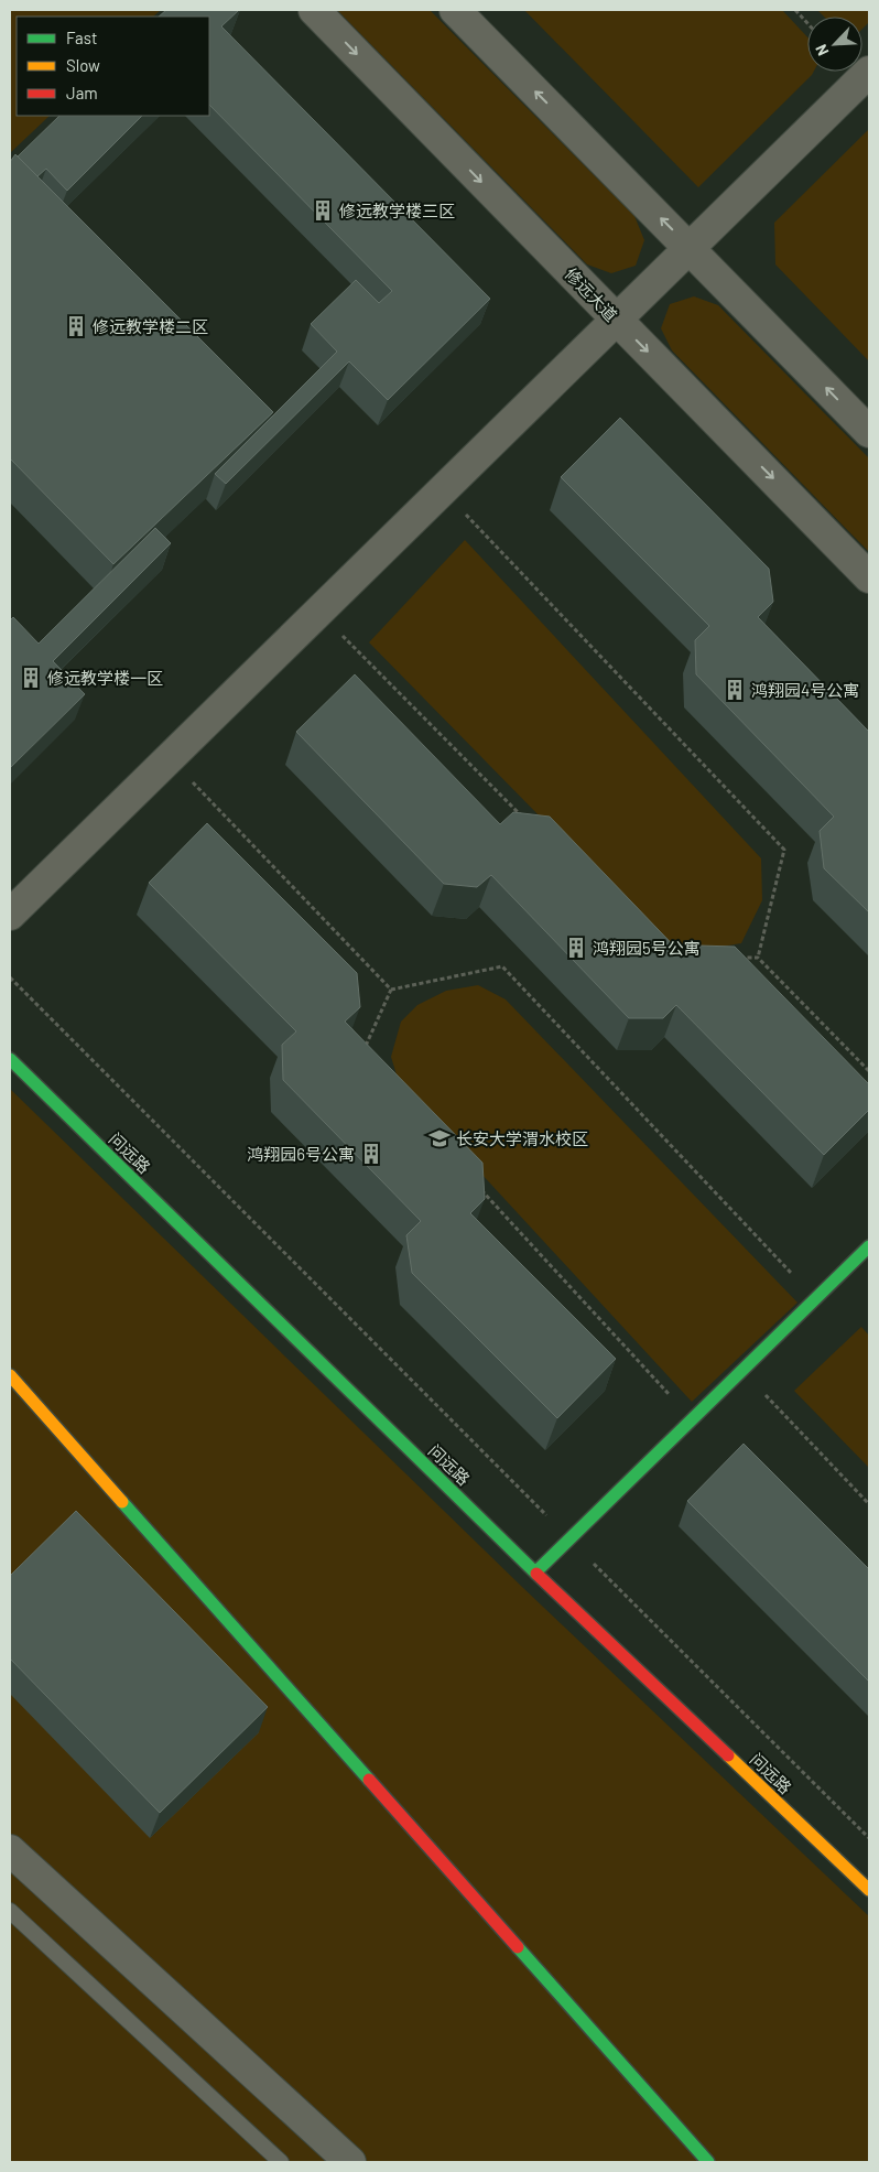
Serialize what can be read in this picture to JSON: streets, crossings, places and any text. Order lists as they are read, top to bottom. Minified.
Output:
{"streets":{"street":["修远大道","问远路"]},"places":{"building":["修远教学楼三区","修远教学楼二区","修远教学楼一区","鸿翔园4号公寓","鸿翔园5号公寓","鸿翔园6号公寓"],"school or university":["长安大学渭水校区"]},"legend":["Fast","Slow","Jam"],"north":"bottom left"}
